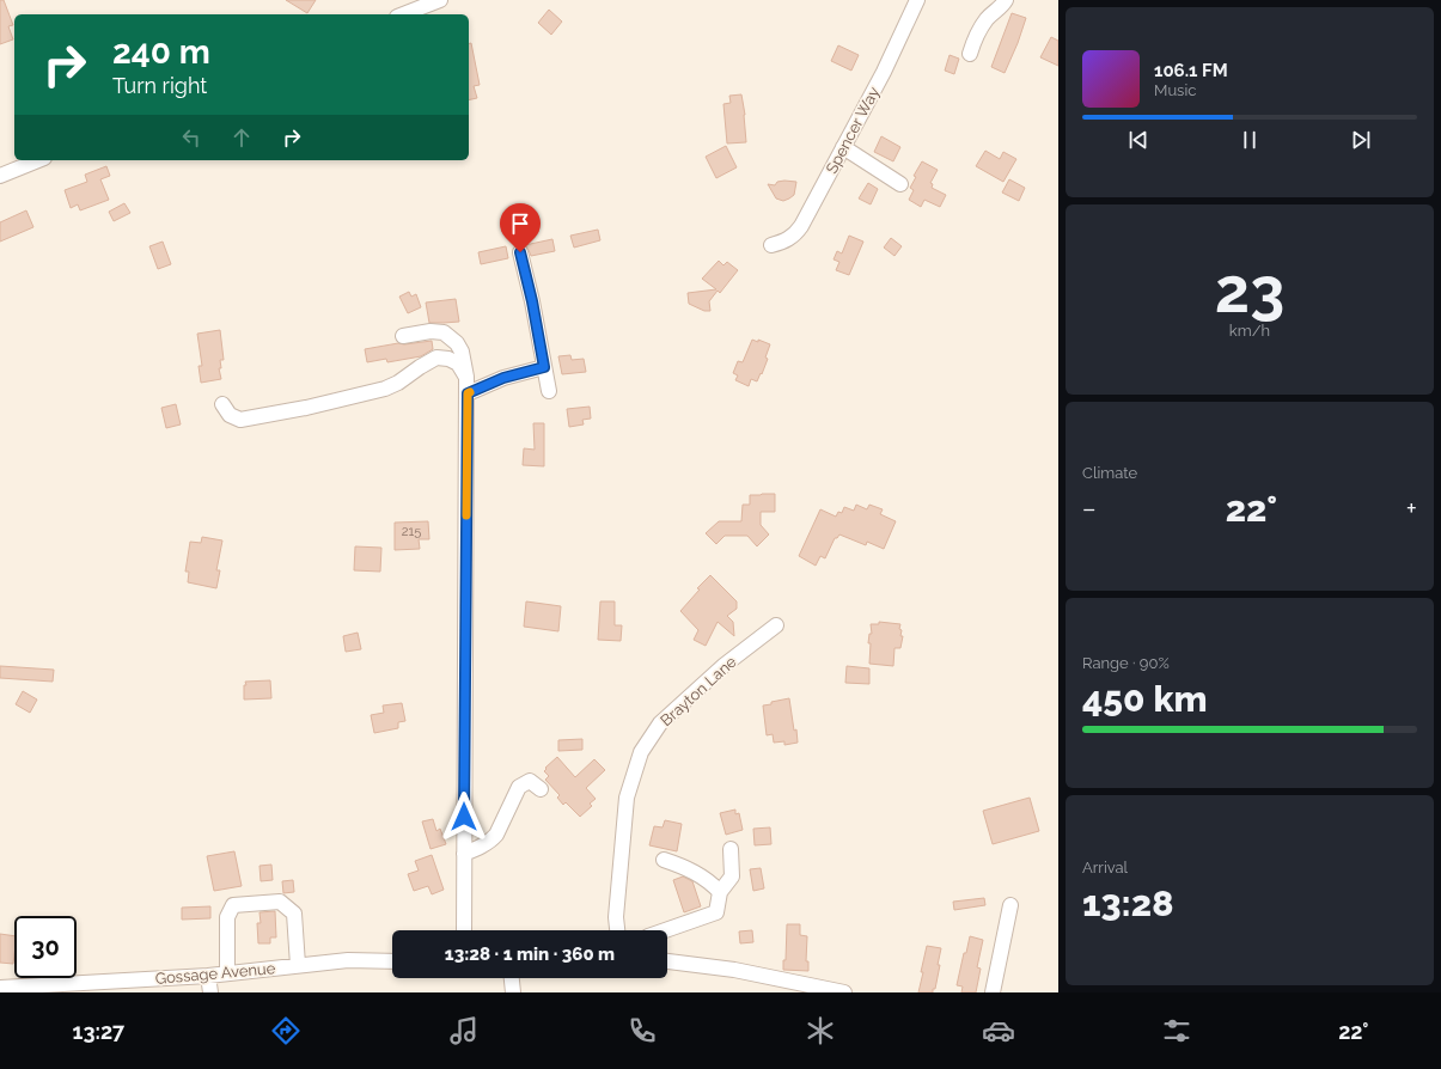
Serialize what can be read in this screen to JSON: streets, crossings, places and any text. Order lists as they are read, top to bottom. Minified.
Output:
{"streets":{"street":["Spencer Way","Brayton Lane","Gossage Avenue"]},"house_numbers":["215"],"page":{"turn":["240 m","Turn right"],"song":["106.1 FM","Music"],"tile":[["23","km/h"],"Climate",["Range · 90%","450 km"],["Arrival","13:28"]],"heat":["−","22°","+"],"limit":"30","trip":"13:28 · 1 min · 360 m","tabs":["13:27","22°"]}}
